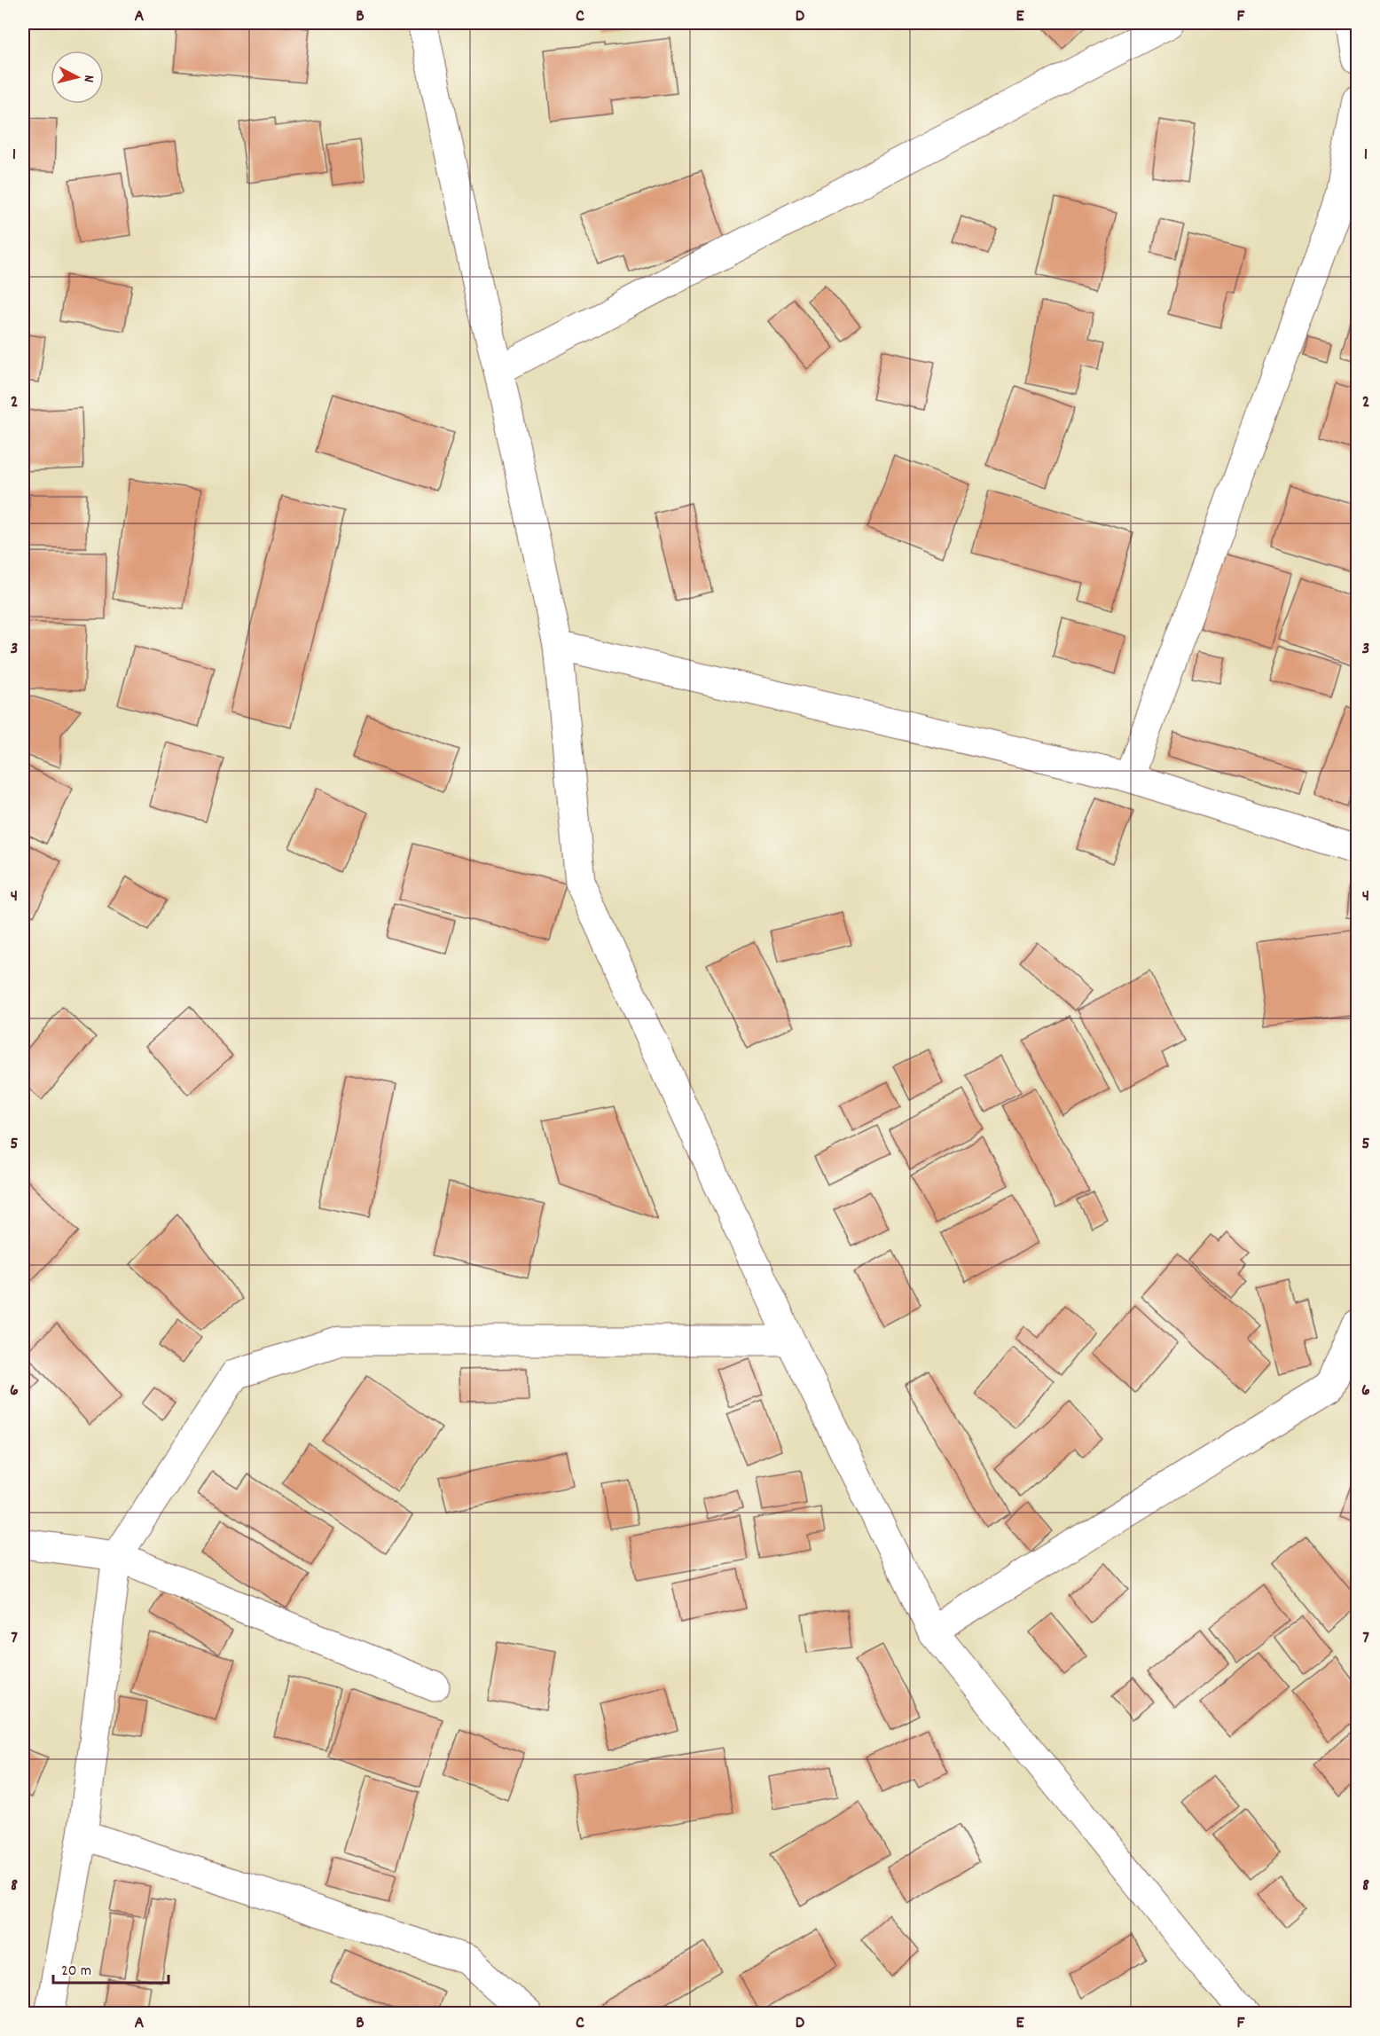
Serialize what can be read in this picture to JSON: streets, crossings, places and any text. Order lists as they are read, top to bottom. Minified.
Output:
{"scale_bar":"20 m","north":"right","grid":{"columns":["A","B","C","D","E","F"],"rows":["1","2","3","4","5","6","7","8"]}}
